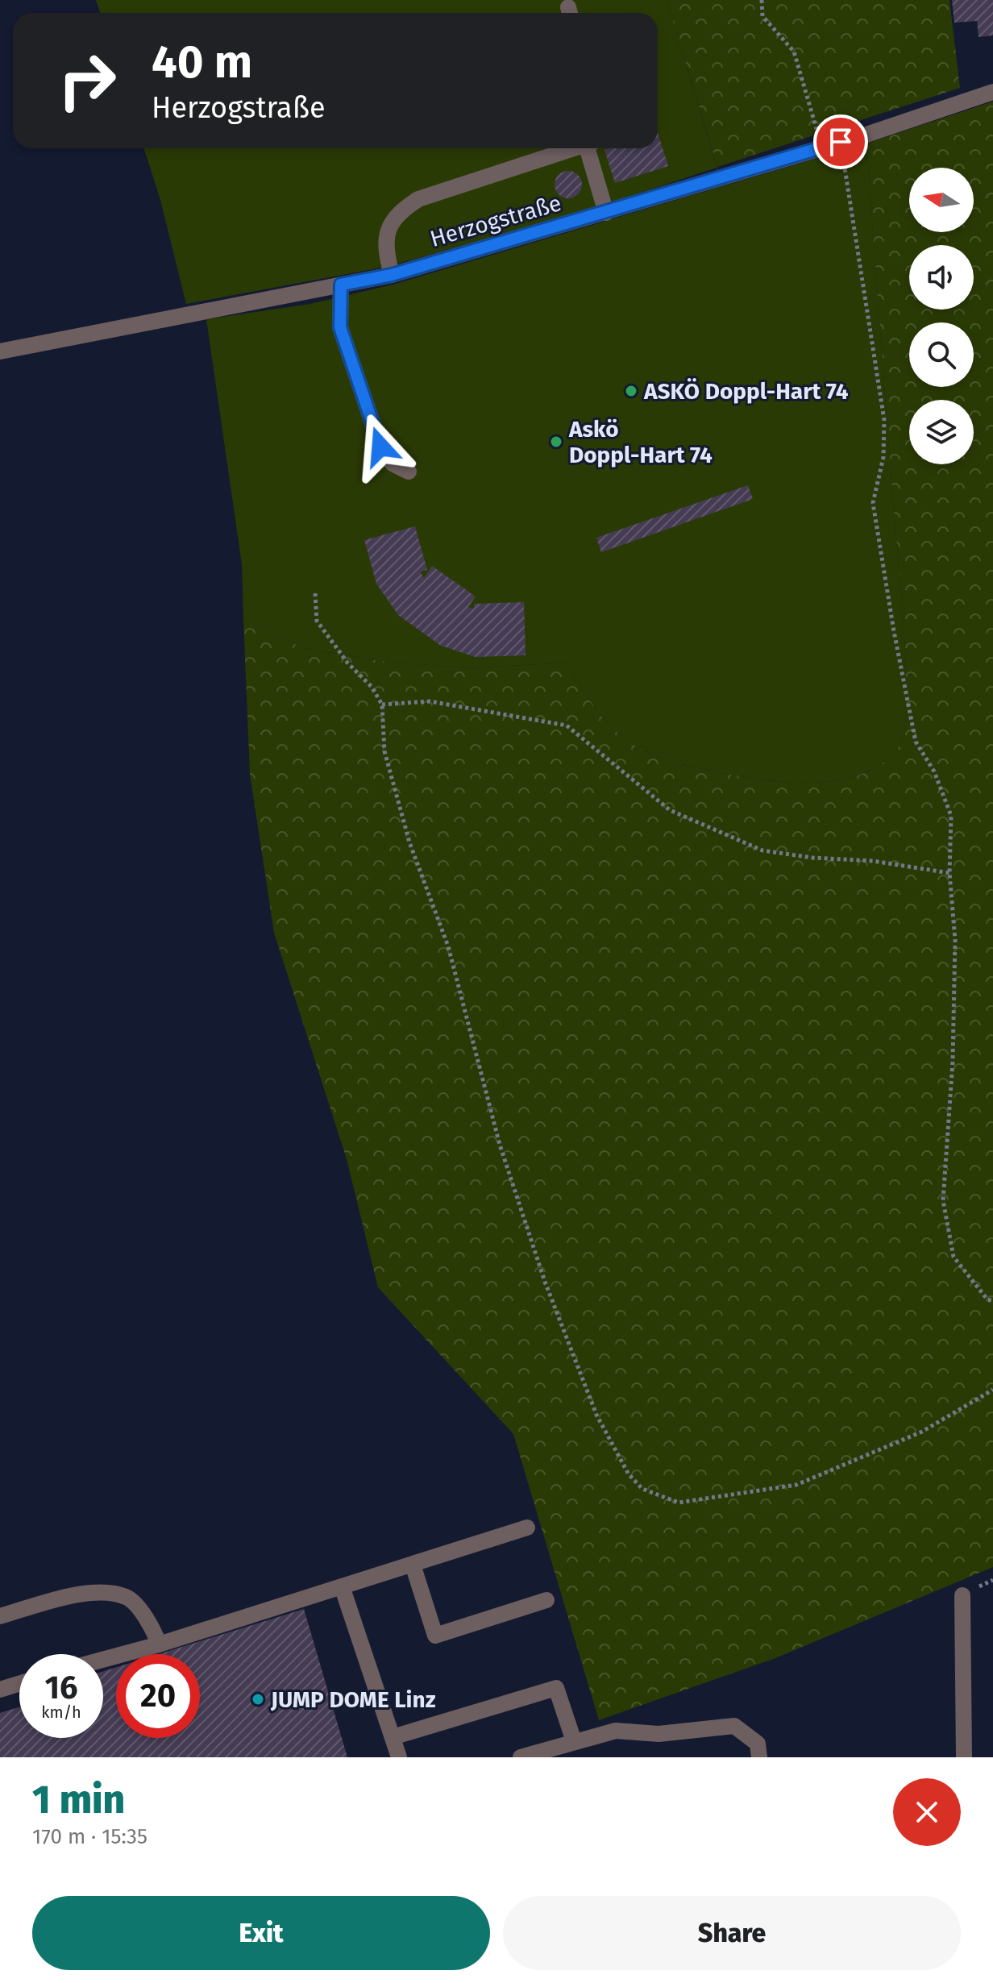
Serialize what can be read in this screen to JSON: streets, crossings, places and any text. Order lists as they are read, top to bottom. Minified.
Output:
{"streets":{"street":["Herzogstraße"]},"places":["ASKÖ Doppl-Hart 74","Askö Doppl-Hart 74","JUMP DOME Linz"],"north":"left","page":{"turn":["40 m","Herzogstraße"],"speed":"16 km/h","limit":"20","heading":["1 min","170 m · 15:35"],"buttons":["Exit","Share"]}}
